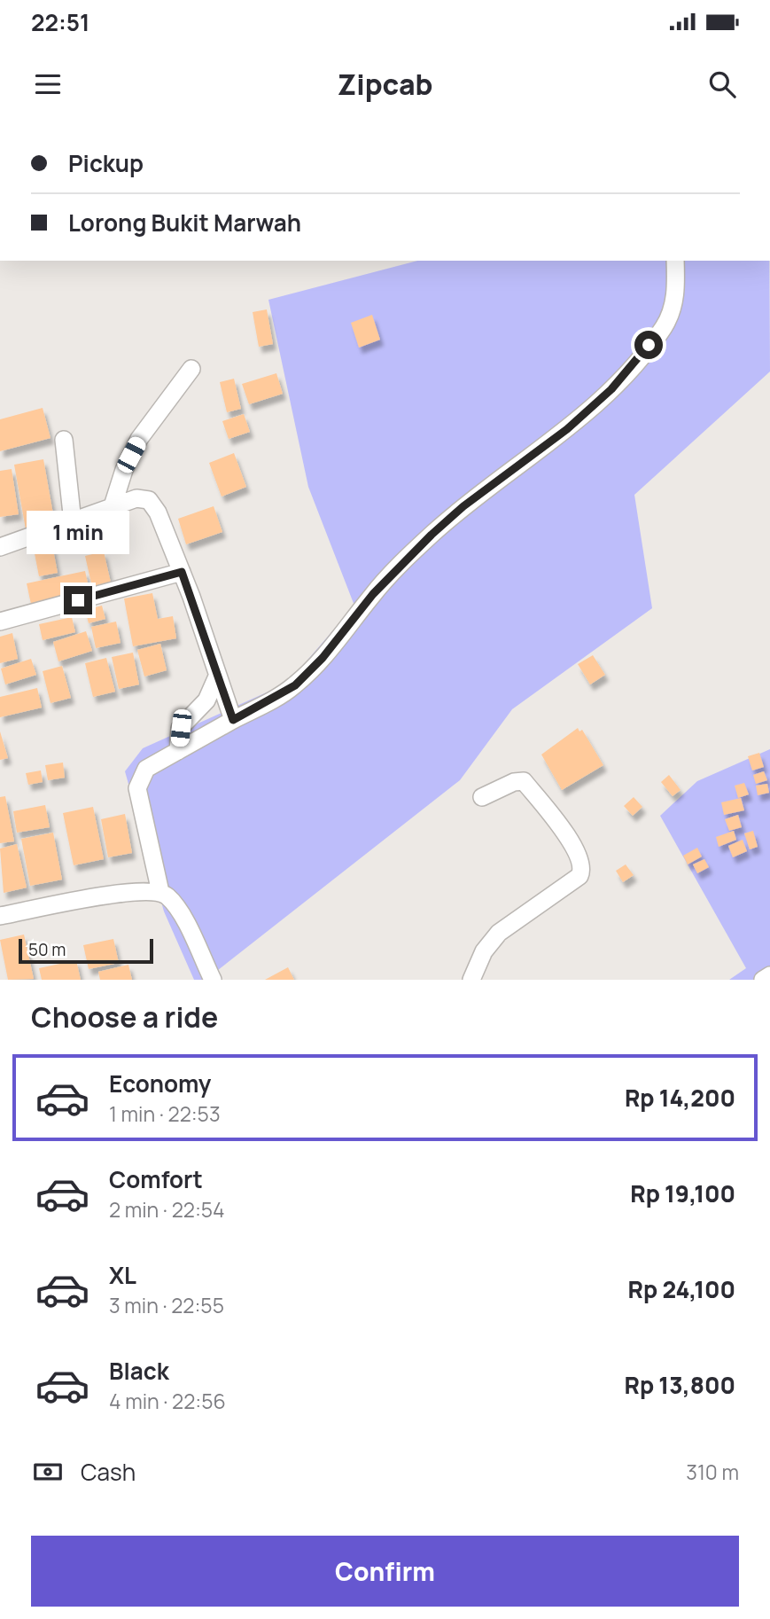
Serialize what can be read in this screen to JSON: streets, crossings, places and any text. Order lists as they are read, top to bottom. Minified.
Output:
{"scale_bar":"50 m","page":{"status":"22:51","header":"Zipcab","banner":["Pickup","Lorong Bukit Marwah"],"bubble":"1 min","scale":"50 m","heading":"Choose a ride","list":[{"name":"Economy","note":"1 min · 22:53","value":"Rp 14,200"},{"name":"Comfort","note":"2 min · 22:54","value":"Rp 19,100"},{"name":"XL","note":"3 min · 22:55","value":"Rp 24,100"},{"name":"Black","note":"4 min · 22:56","value":"Rp 13,800"}],"pay":["Cash","310 m"],"buttons":"Confirm"}}
